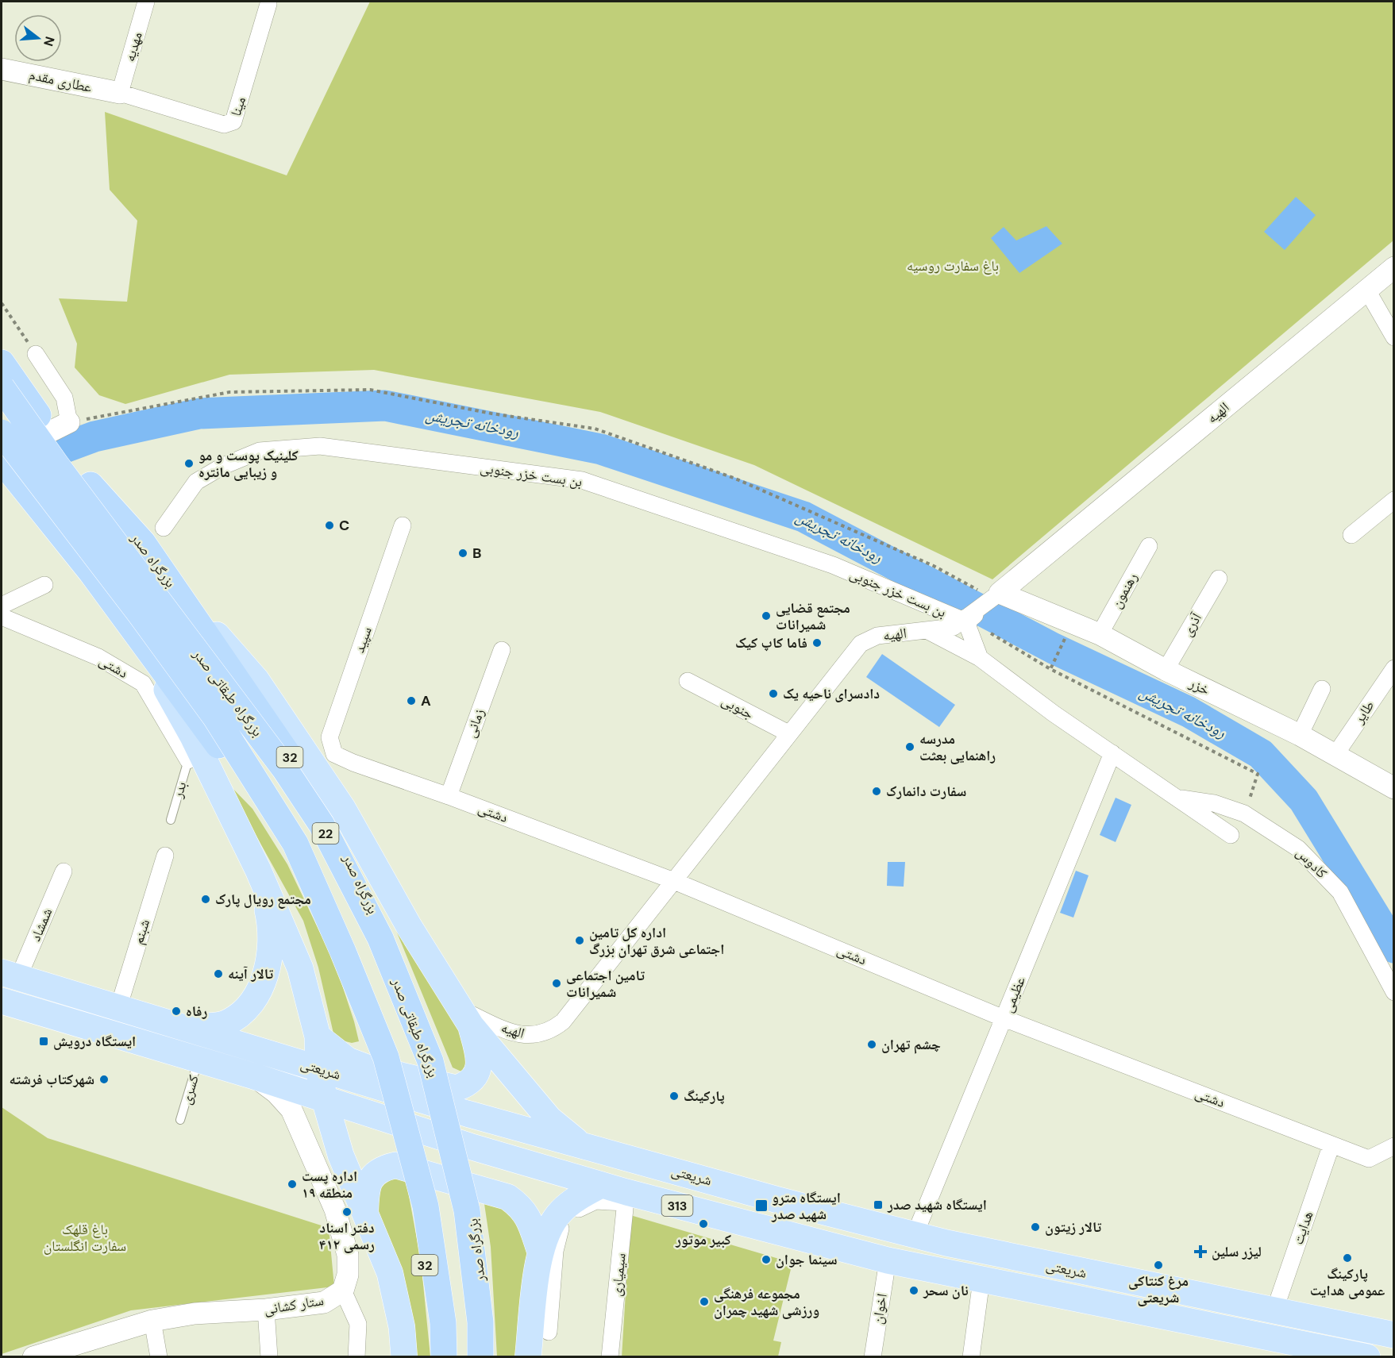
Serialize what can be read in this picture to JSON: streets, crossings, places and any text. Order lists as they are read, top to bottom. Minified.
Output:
{"streets":{"highway":["بزرگراه صدر","بزرگراه طبقاتی صدر","32","22"],"main road":["شریعتی","313"],"street":["مهدیه","عطاری مقدم","مینا","الهیه","بن بست خزر جنوبی","رهنمون","آذری","سپید","دشتی","خزر","جنوبی","طایر","زمانی","کادوس","شمشاد","شبنم","عظیمی","هدایت","سیمیاری","ستار کشانی","اخوان"],"lane":["بدر","کسری"]},"crossings":[["مهدیه","عطاری مقدم"],["مهدیه","مینا"],["عطاری مقدم","مینا"],["الهیه","بن بست خزر جنوبی"],["الهیه","دشتی"],["الهیه","خزر"],["الهیه","جنوبی"],["الهیه","کادوس"],["رهنمون","خزر"],["آذری","خزر"],["سپید","دشتی"],["دشتی","زمانی"],["دشتی","بدر"],["دشتی","عظیمی"],["دشتی","هدایت"],["خزر","طایر"],["کادوس","عظیمی"],["شمشاد","شریعتی"],["شبنم","شریعتی"],["عظیمی","شریعتی"],["شریعتی","کسری"],["شریعتی","هدایت"],["شریعتی","سیمیاری"],["شریعتی","ستار کشانی"],["شریعتی","اخوان"]],"water":["رودخانه تجریش"],"parks":["باغ سفارت روسیه","باغ قلهک سفارت انگلستان"],"places":{"other":["کلینیک پوست و مو و زیبایی مانتره","C","B","مجتمع قضایی شمیرانات","فاما کاپ کیک","دادسرای ناحیه یک","A","مدرسه راهنمایی بعثت","سفارت دانمارک","مجتمع رویال پارک","اداره کل تامین اجتماعی شرق تهران بزرگ","تالار آینه","تامین اجتماعی شمیرانات","رفاه","چشم تهران","شهرکتاب فرشته","پارکینگ","اداره پست منطقه ۱۹","دفتر اسناد رسمی ۴۱۲","کبیر موتور","تالار زیتون","پارکینگ عمومی هدایت","سینما جوان","مرغ کنتاکی شریعتی","نان سحر","مجموعه فرهنگی ورزشی شهید چمران"],"transit":["ایستگاه درویش","ایستگاه شهید صدر","ایستگاه مترو شهید صدر"],"health":["لیزر سلین"]},"north":"right"}
